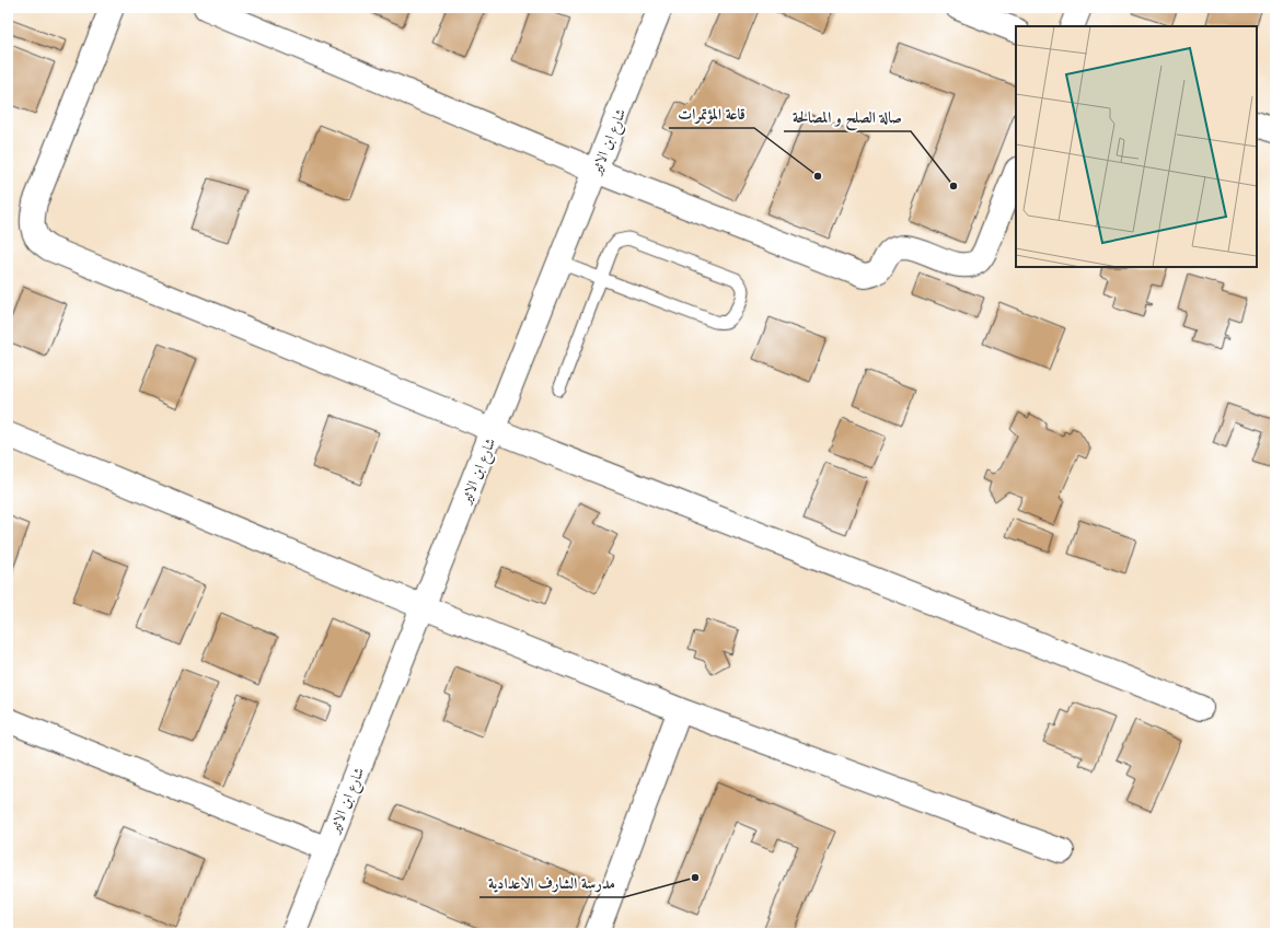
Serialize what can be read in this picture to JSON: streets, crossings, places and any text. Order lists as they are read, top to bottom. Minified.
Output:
{"streets":{"street":["شارع ابن الاثير"]},"places":["قاعة المؤتمرات","صالة الصلح و المصالحة","مدرسة الشارف الاعدادية"]}
